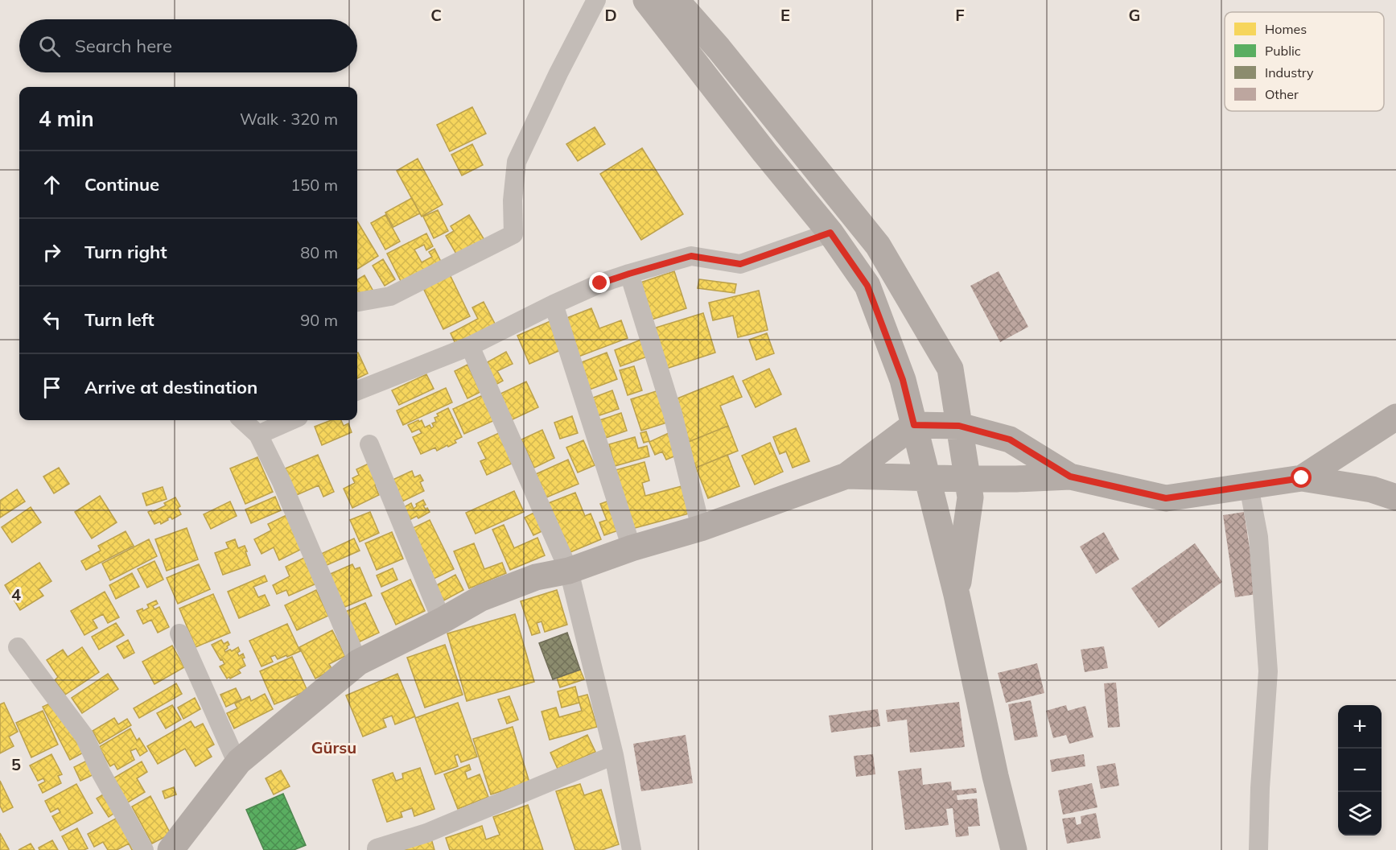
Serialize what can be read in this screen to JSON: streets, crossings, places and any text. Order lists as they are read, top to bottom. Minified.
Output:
{"districts":["Gürsu"],"legend":["Homes","Public","Industry","Other"],"page":{"search":"Search here","heading":["4 min","Walk · 320 m"],"list":[["Continue","150 m"],["Turn right","80 m"],["Turn left","90 m"],"Arrive at destination"],"map_buttons":["+","−"]},"grid":{"columns":["C","D","E","F","G"],"rows":["4","5"]}}
